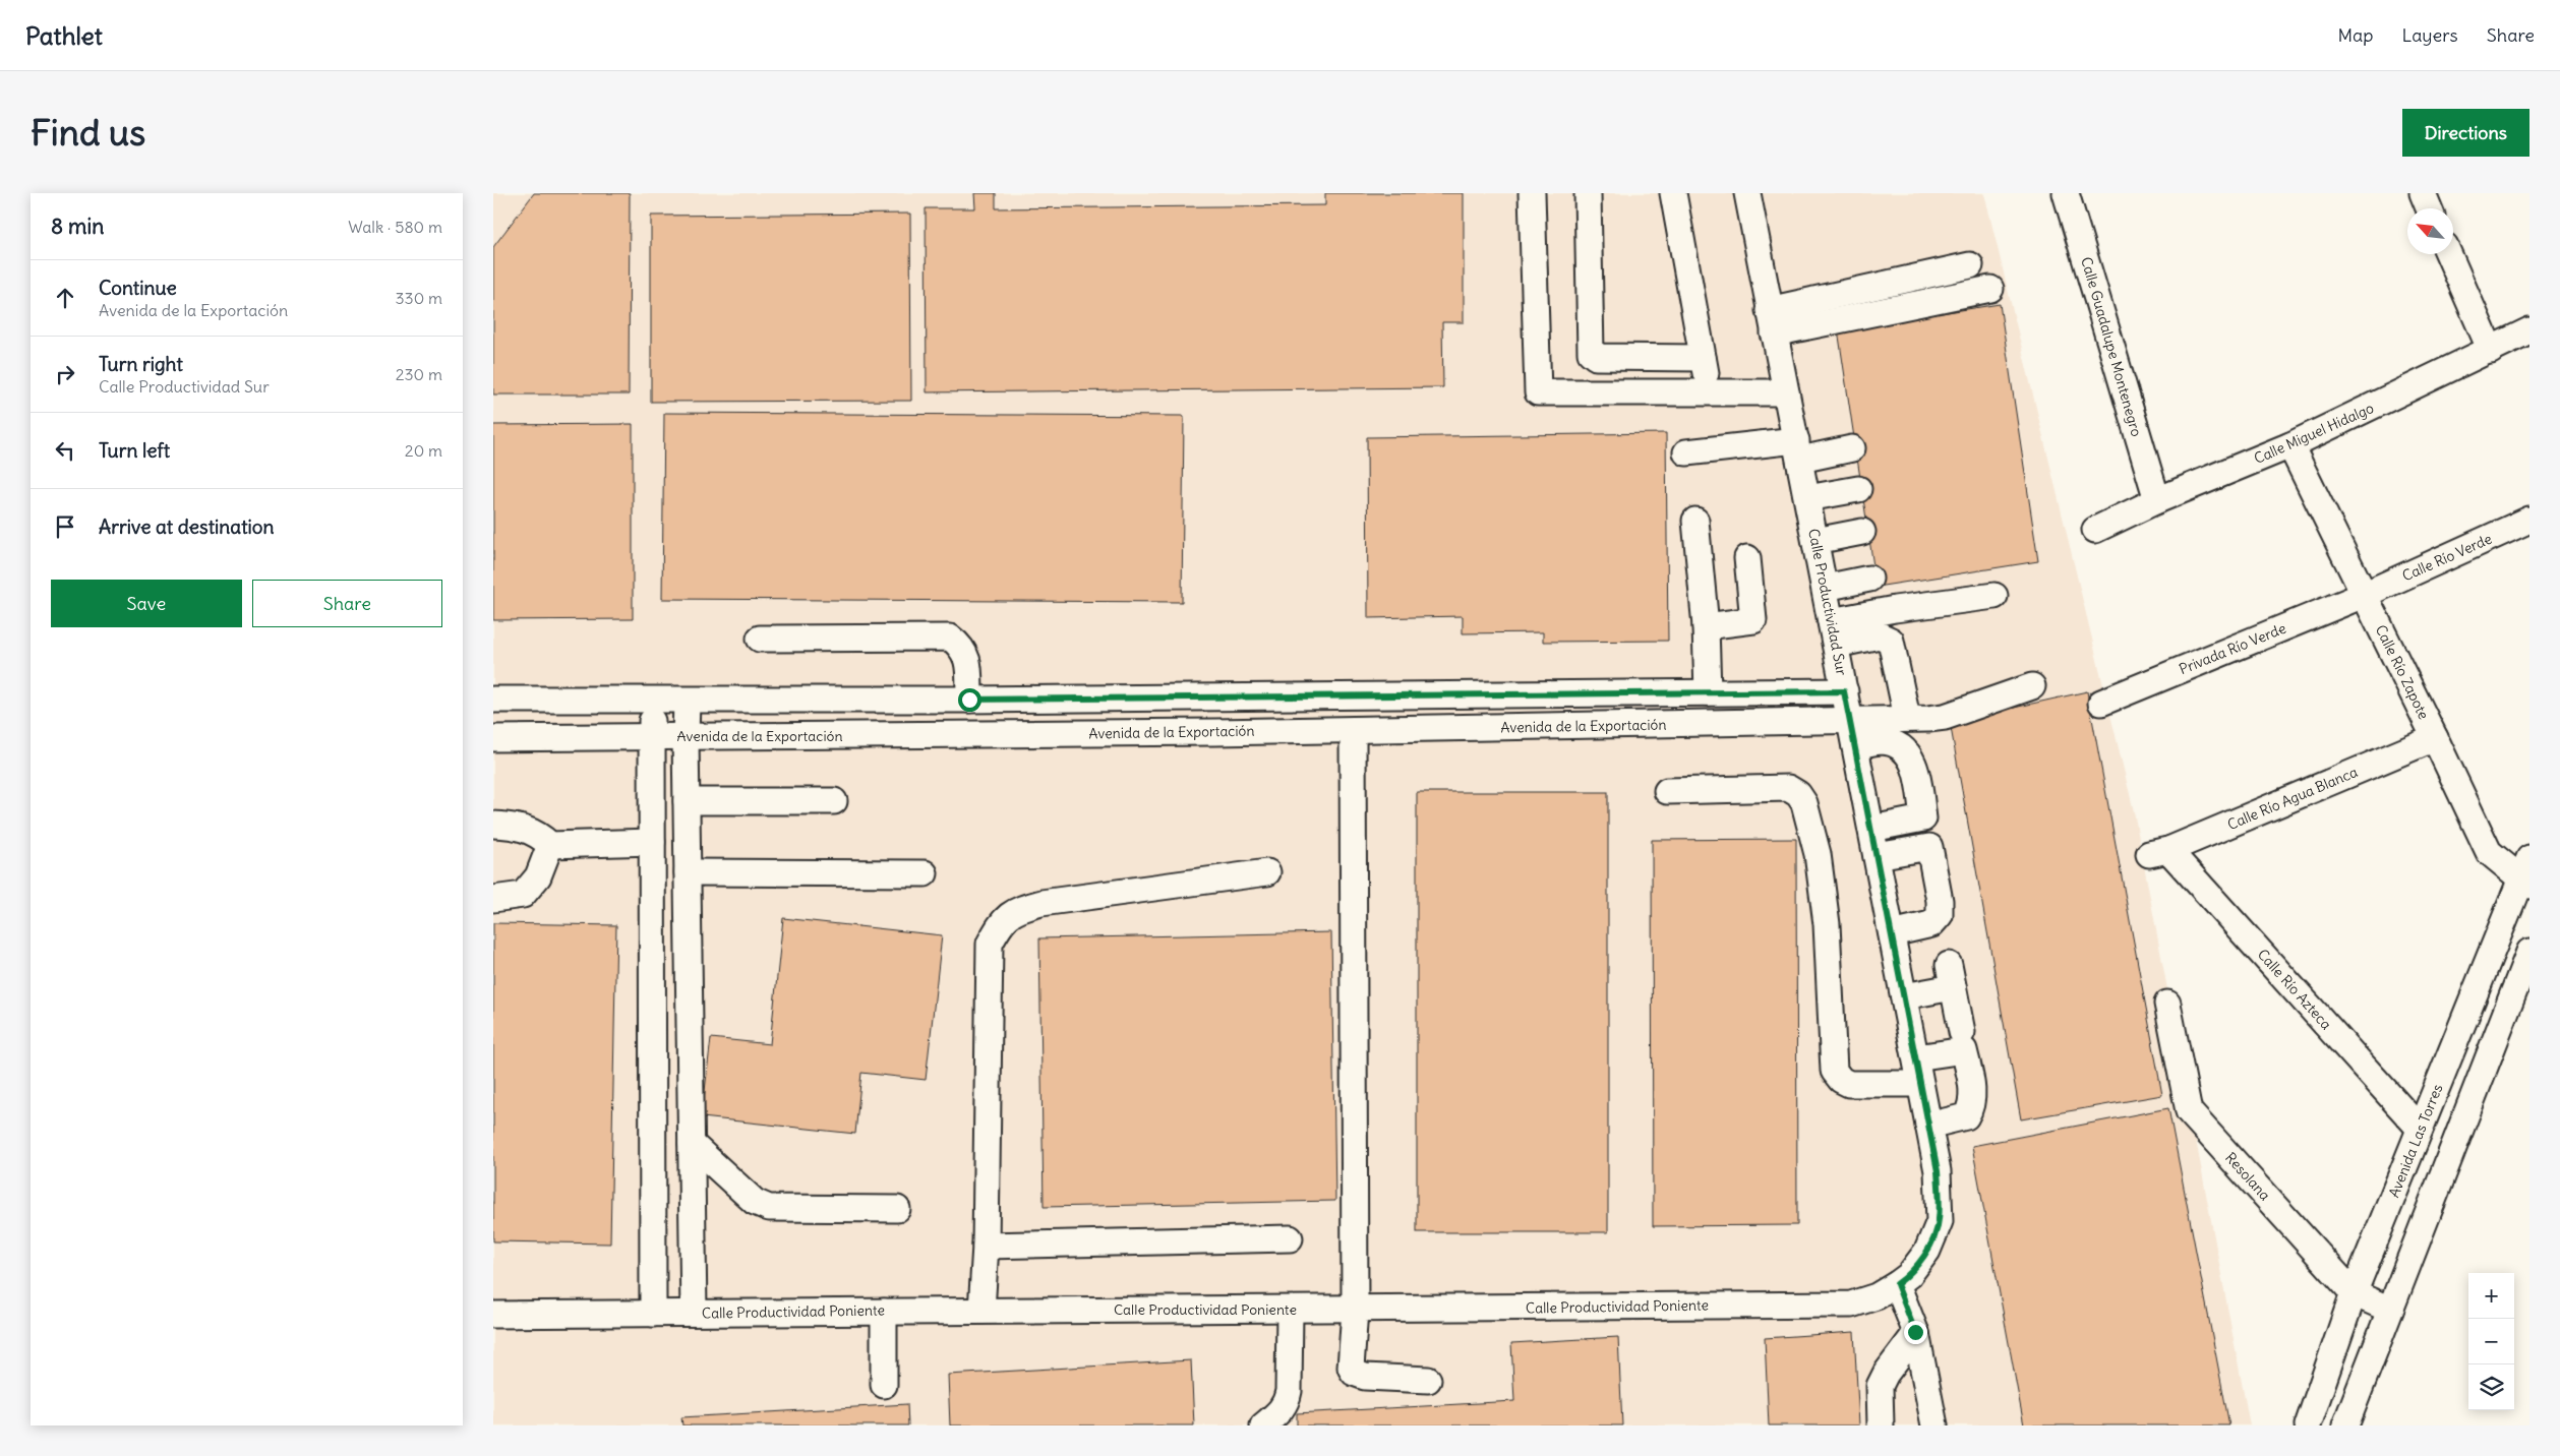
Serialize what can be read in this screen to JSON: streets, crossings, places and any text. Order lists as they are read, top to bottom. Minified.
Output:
{"streets":{"street":["Calle Guadalupe Montenegro","Calle Miguel Hidalgo","Calle Río Verde","Calle Productividad Sur","Privada Río Verde","Calle Río Zapote","Avenida de la Exportación","Calle Río Agua Blanca","Calle Río Azteca","Avenida Las Torres","Resolana","Calle Productividad Poniente"]},"crossings":[["Calle Guadalupe Montenegro","Calle Miguel Hidalgo"],["Calle Miguel Hidalgo","Calle Río Zapote"],["Calle Río Verde","Privada Río Verde"],["Calle Río Verde","Calle Río Zapote"],["Calle Productividad Sur","Avenida de la Exportación"],["Calle Productividad Sur","Calle Productividad Poniente"],["Privada Río Verde","Calle Río Zapote"],["Calle Río Zapote","Calle Río Agua Blanca"],["Calle Río Zapote","Avenida Las Torres"],["Calle Río Agua Blanca","Calle Río Azteca"],["Calle Río Azteca","Avenida Las Torres"],["Avenida Las Torres","Resolana"]],"north":"top left","page":{"header":"Pathlet","nav":["Map","Layers","Share"],"buttons":["Directions",["Save","Share"]],"title":"Find us","heading":["8 min","Walk · 580 m"],"list":[["Continue","Avenida de la Exportación","330 m"],["Turn right","Calle Productividad Sur","230 m"],["Turn left","20 m"],"Arrive at destination"],"map_buttons":["+","−"]}}
